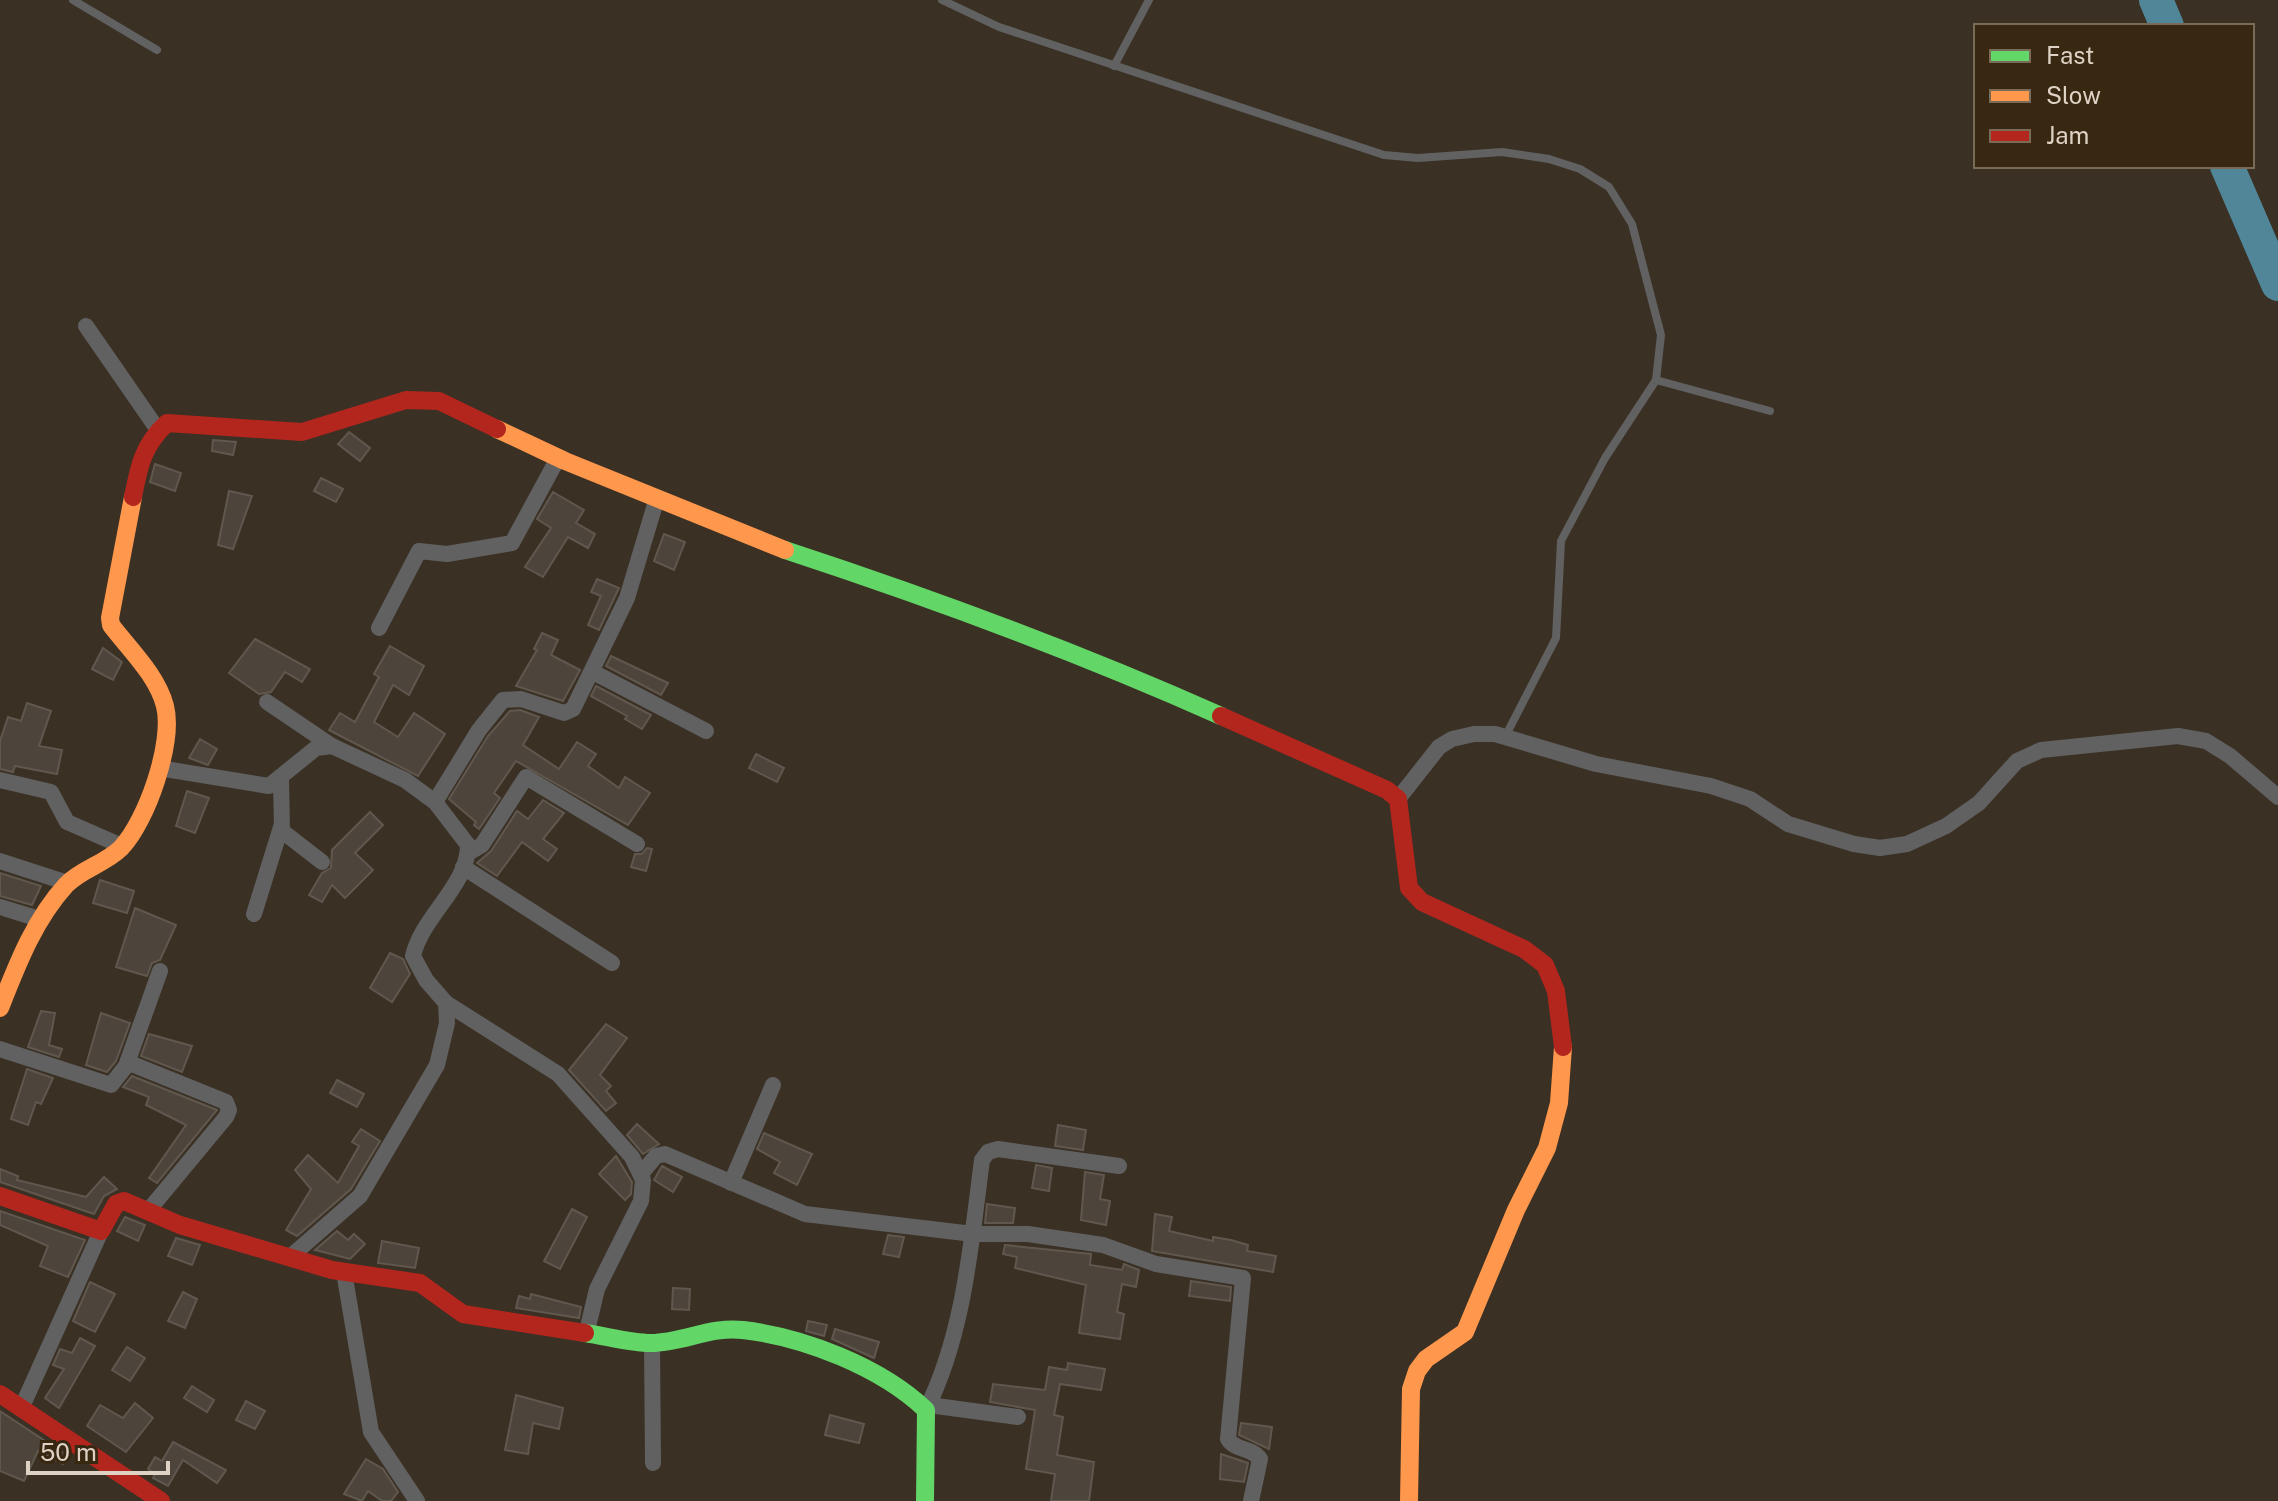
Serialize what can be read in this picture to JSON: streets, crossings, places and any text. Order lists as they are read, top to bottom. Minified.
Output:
{"legend":["Fast","Slow","Jam"],"scale_bar":"50 m"}
